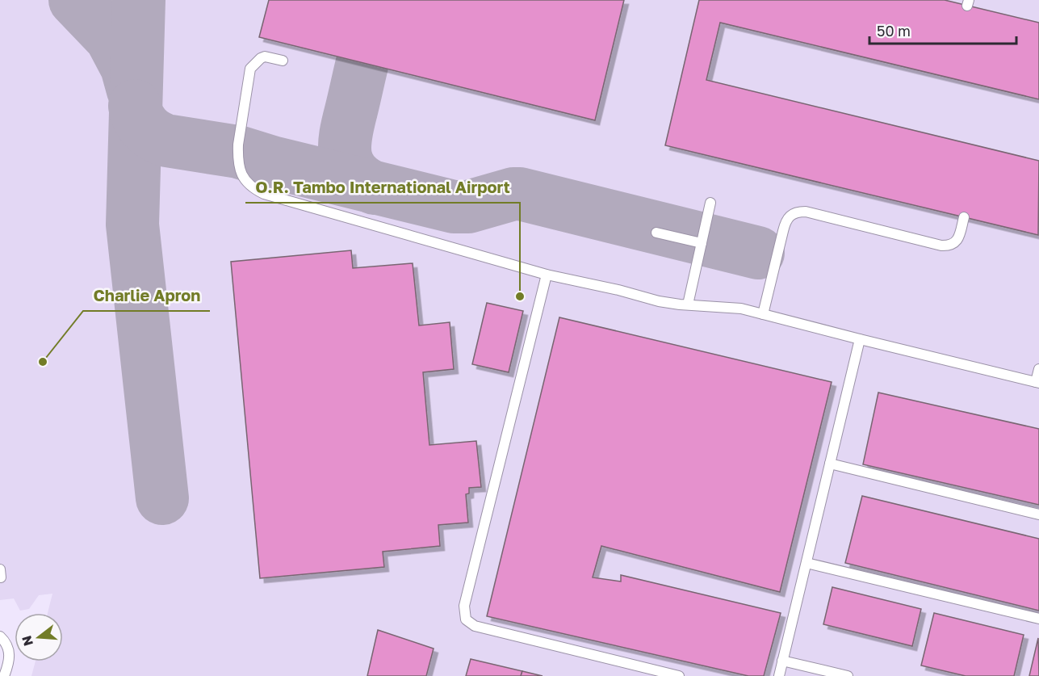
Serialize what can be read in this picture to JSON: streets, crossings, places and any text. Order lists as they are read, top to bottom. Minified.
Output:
{"places":["O.R. Tambo International Airport","Charlie Apron"],"scale_bar":"50 m","north":"left"}
